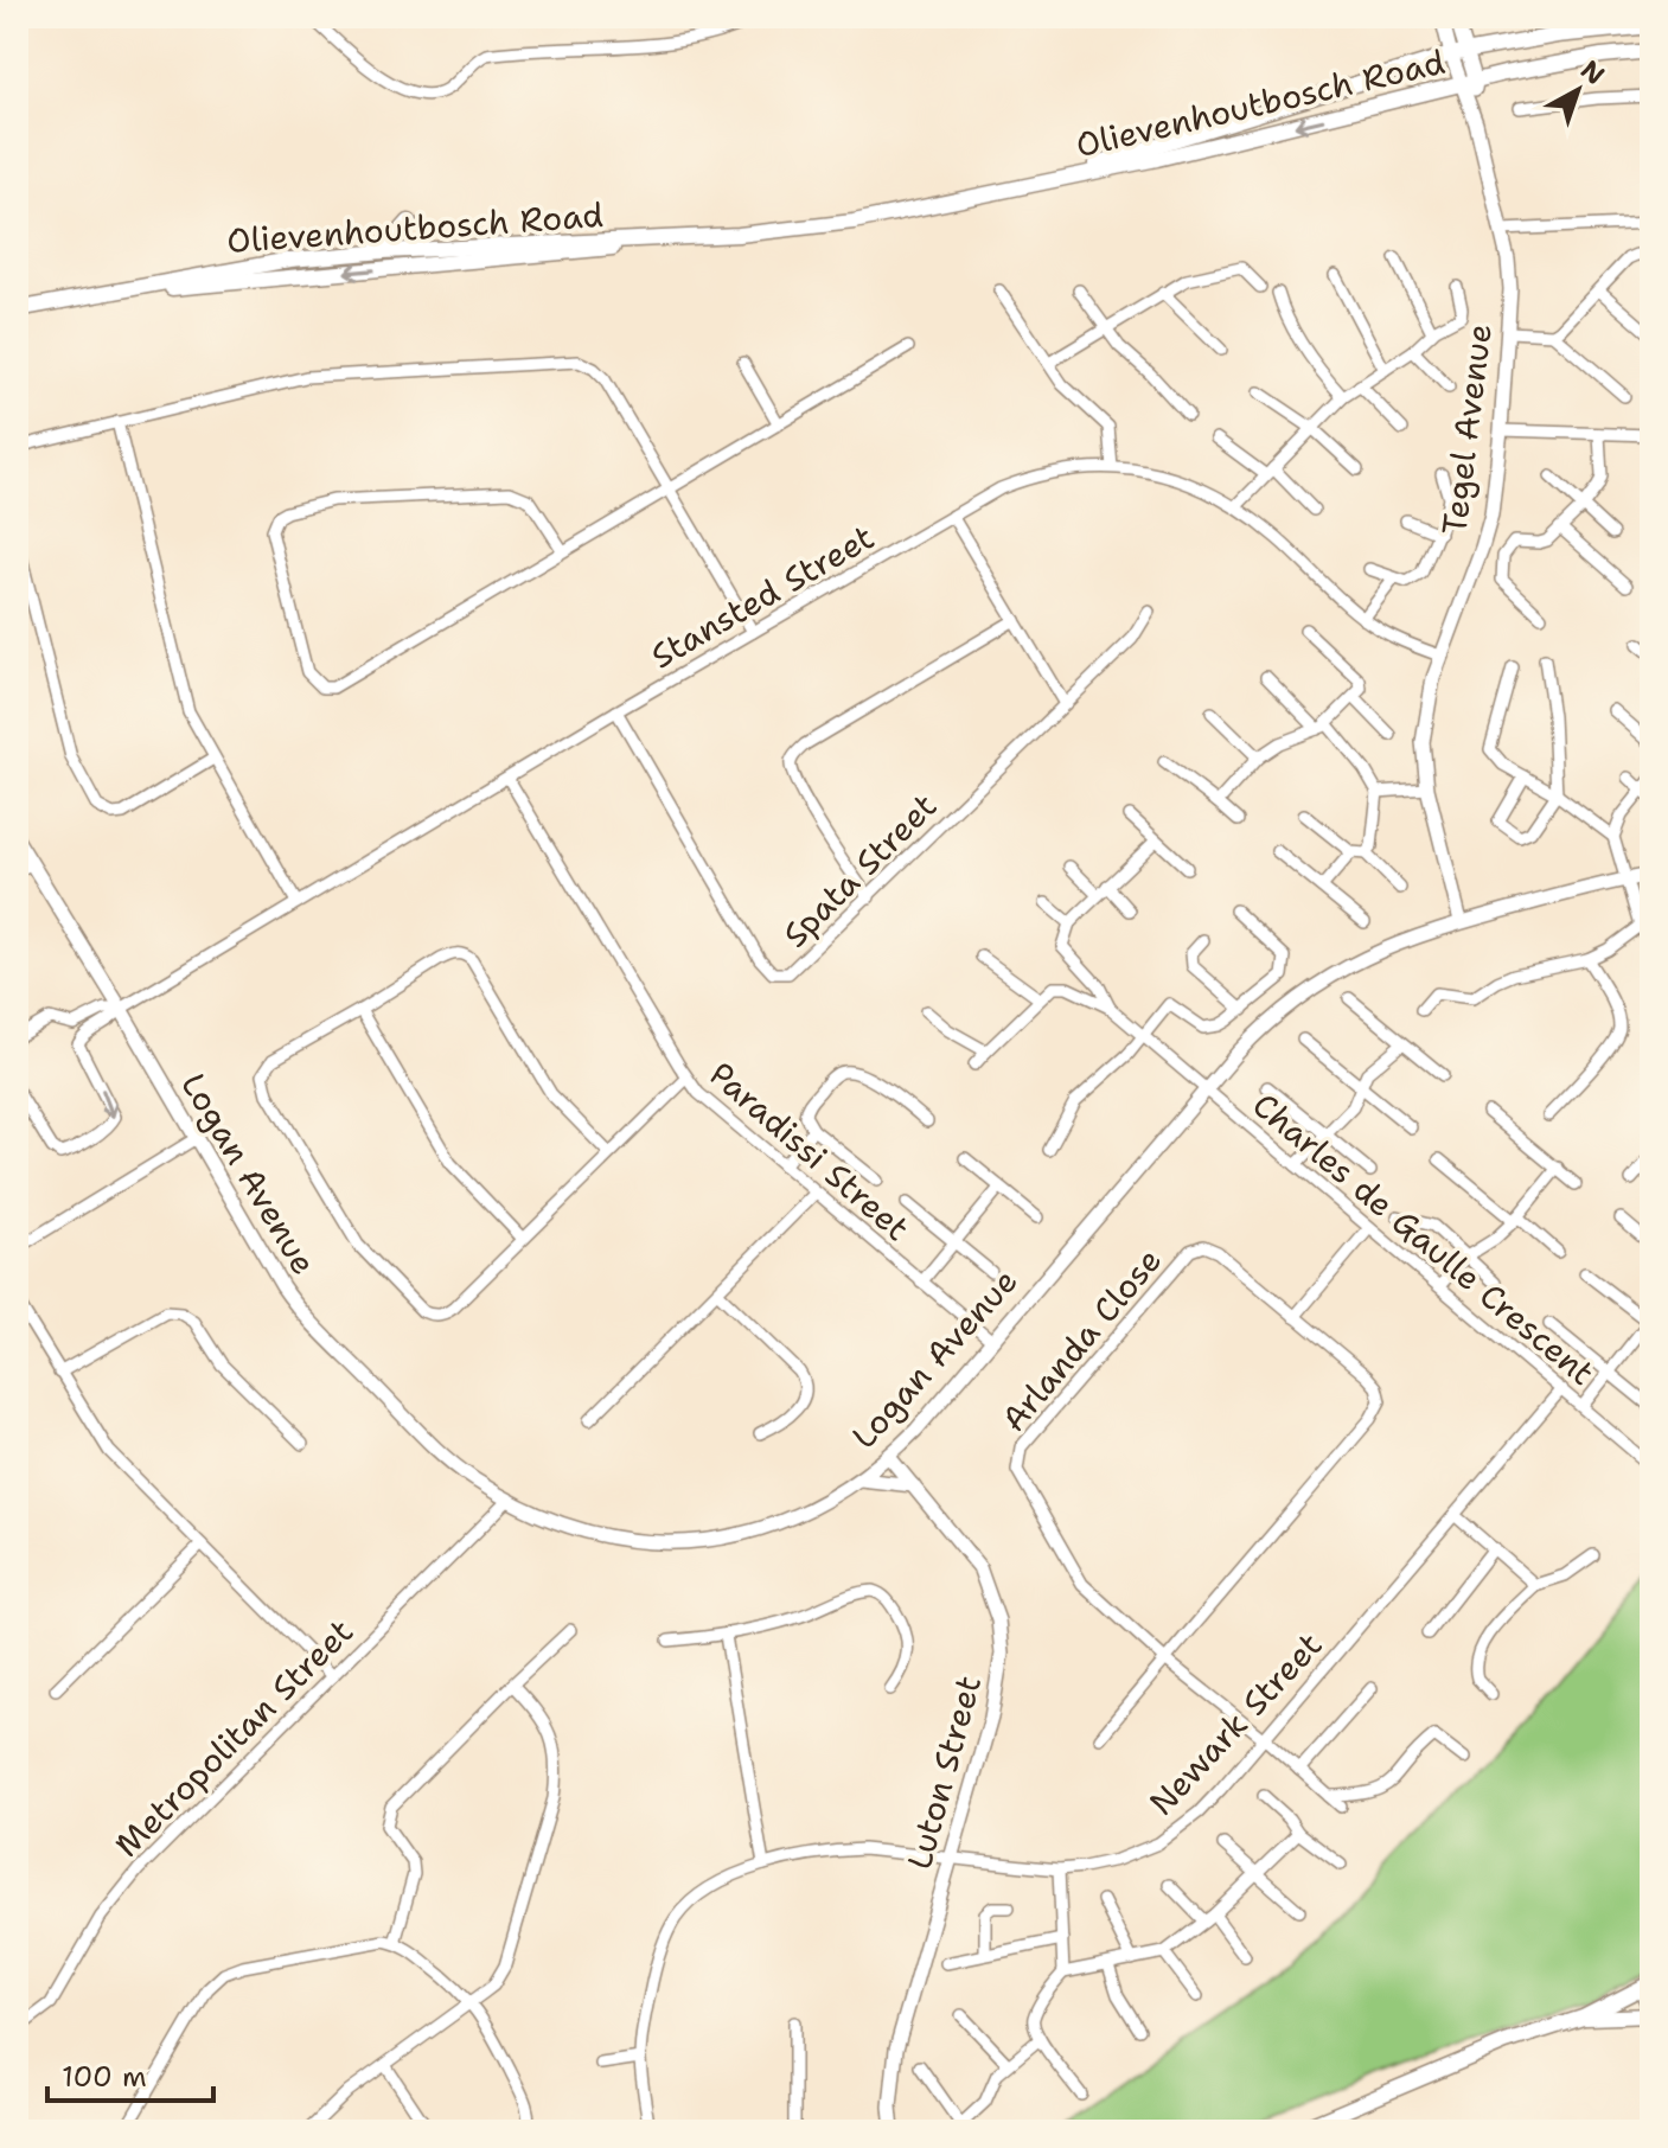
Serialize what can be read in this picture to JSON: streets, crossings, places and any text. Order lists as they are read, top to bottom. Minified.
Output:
{"streets":{"main road":["Olievenhoutbosch Road"],"street":["Tegel Avenue","Stansted Street","Spata Street","Paradissi Street","Logan Avenue","Charles de Gaulle Crescent","Arlanda Close","Newark Street","Metropolitan Street","Luton Street"]},"crossings":[["Olievenhoutbosch Road","Tegel Avenue"],["Tegel Avenue","Stansted Street"],["Tegel Avenue","Logan Avenue"],["Stansted Street","Spata Street"],["Stansted Street","Paradissi Street"],["Stansted Street","Logan Avenue"],["Paradissi Street","Logan Avenue"],["Logan Avenue","Charles de Gaulle Crescent"],["Logan Avenue","Metropolitan Street"],["Logan Avenue","Luton Street"],["Charles de Gaulle Crescent","Newark Street"],["Arlanda Close","Newark Street"],["Newark Street","Luton Street"]],"scale_bar":"100 m","north":"top right"}
